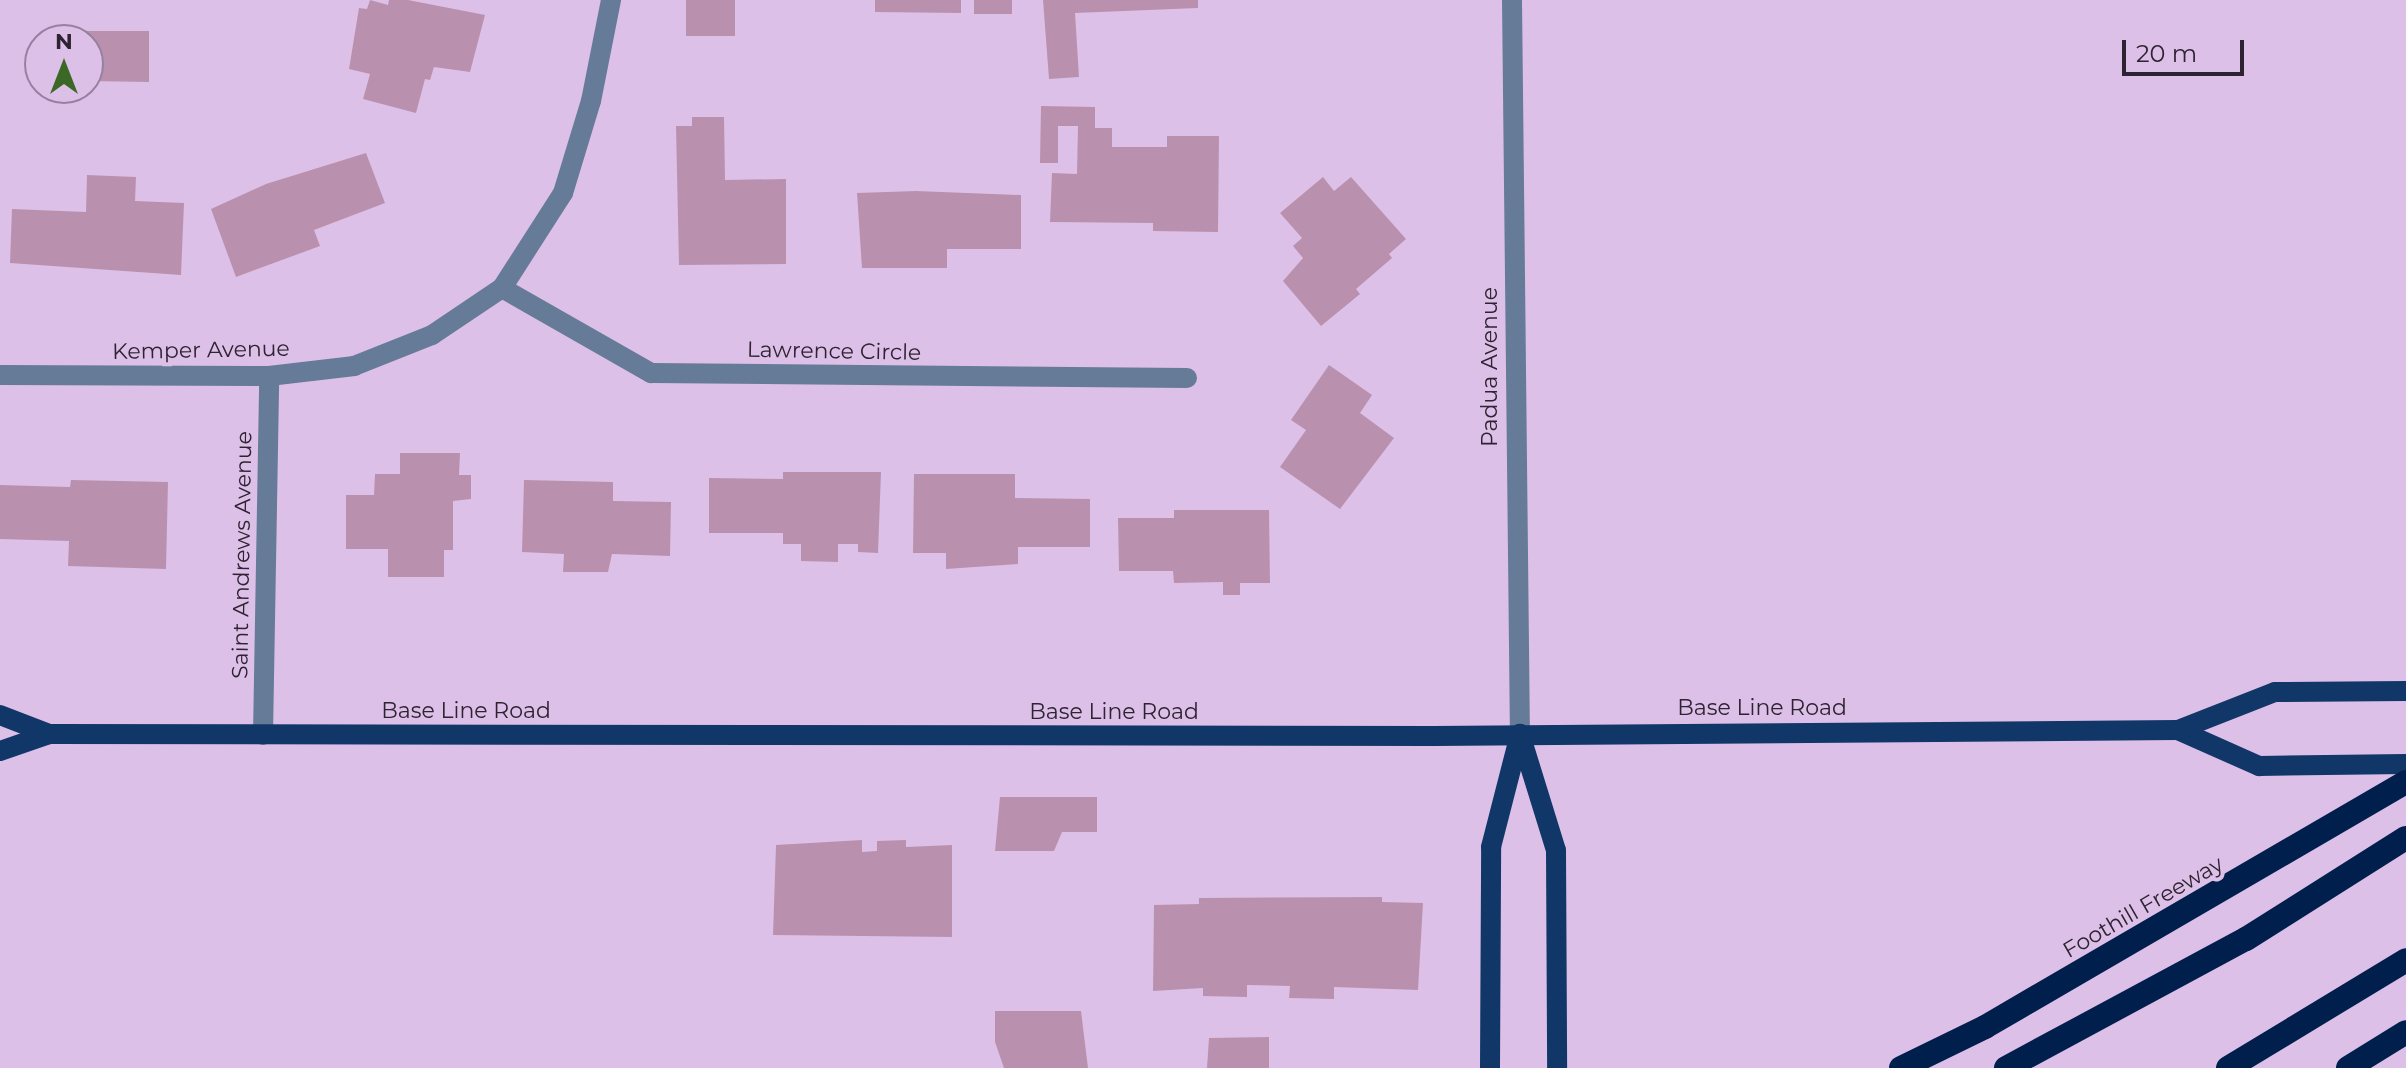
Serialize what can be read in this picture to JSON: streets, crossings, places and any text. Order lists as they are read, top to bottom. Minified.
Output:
{"streets":{"highway":["Foothill Freeway"],"main road":["Base Line Road"],"street":["Kemper Avenue","Lawrence Circle","Padua Avenue","Saint Andrews Avenue"]},"crossings":[["Kemper Avenue","Lawrence Circle"],["Kemper Avenue","Saint Andrews Avenue"],["Padua Avenue","Base Line Road"],["Saint Andrews Avenue","Base Line Road"]],"scale_bar":"20 m","north":"top"}
